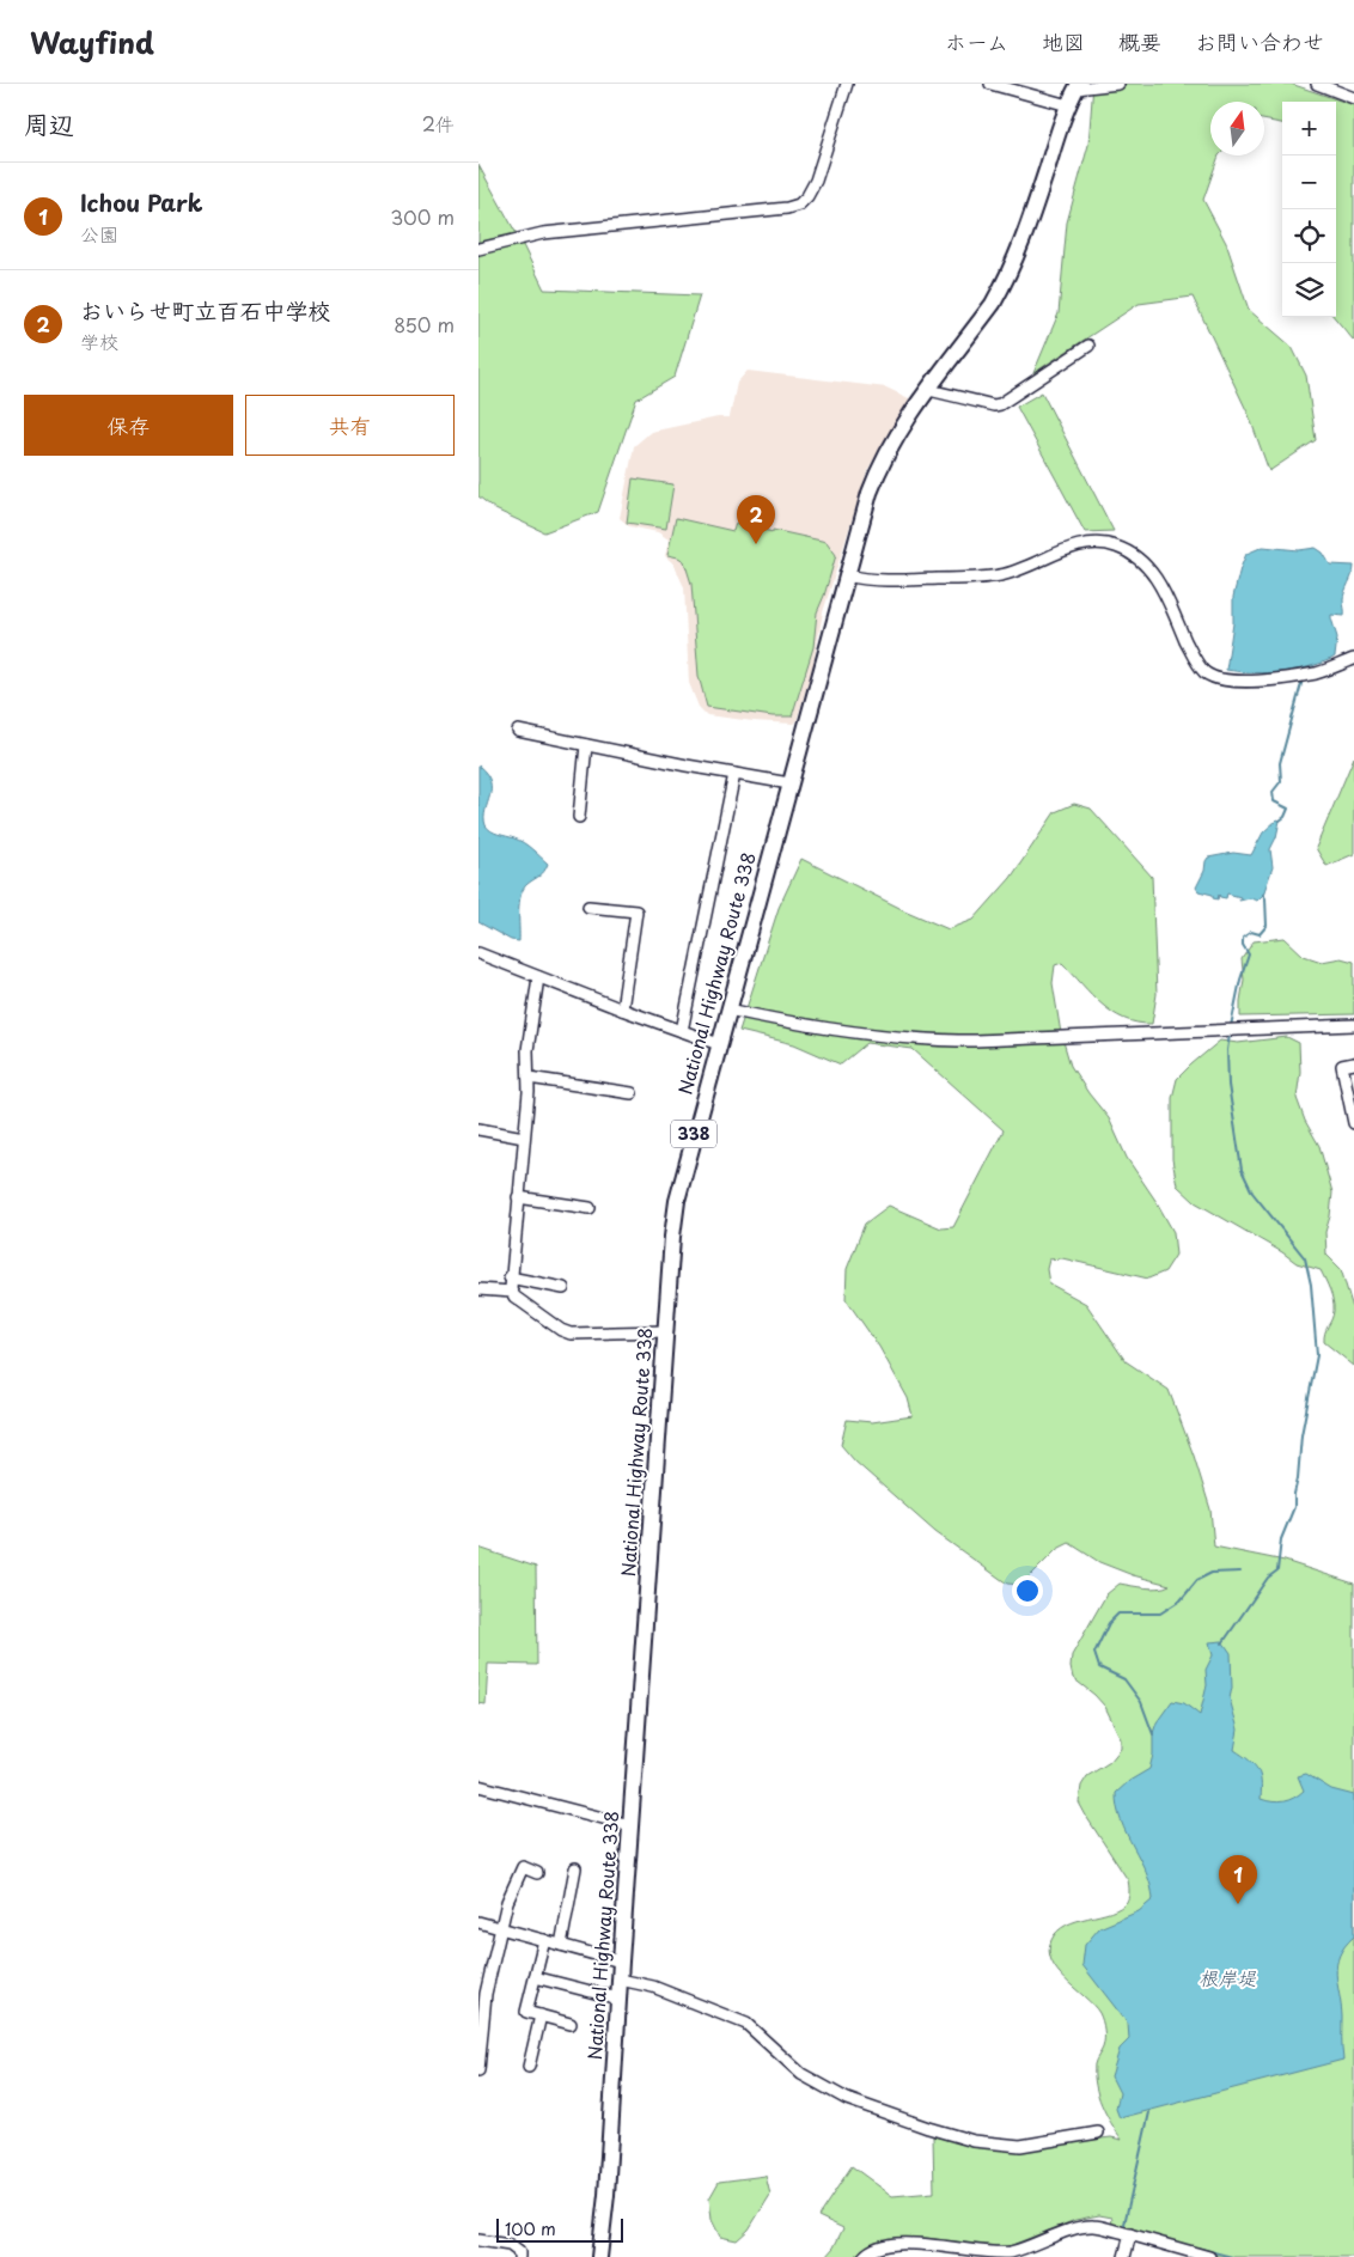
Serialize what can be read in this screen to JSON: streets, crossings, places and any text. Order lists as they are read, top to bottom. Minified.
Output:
{"streets":{"highway":["National Highway Route 338","338"]},"water":["根岸堤"],"scale_bar":"100 m","north":"top","page":{"header":"Wayfind","nav":["ホーム","地図","概要","お問い合わせ"],"heading":["周辺","2件"],"map_buttons":["+","−"],"list":[{"mark":"1","name":"Ichou Park","note":"公園","value":"300 m"},{"mark":"2","name":"おいらせ町立百石中学校","note":"学校","value":"850 m"}],"buttons":["保存","共有"],"pins":["2","1"],"scale":"100 m"}}
